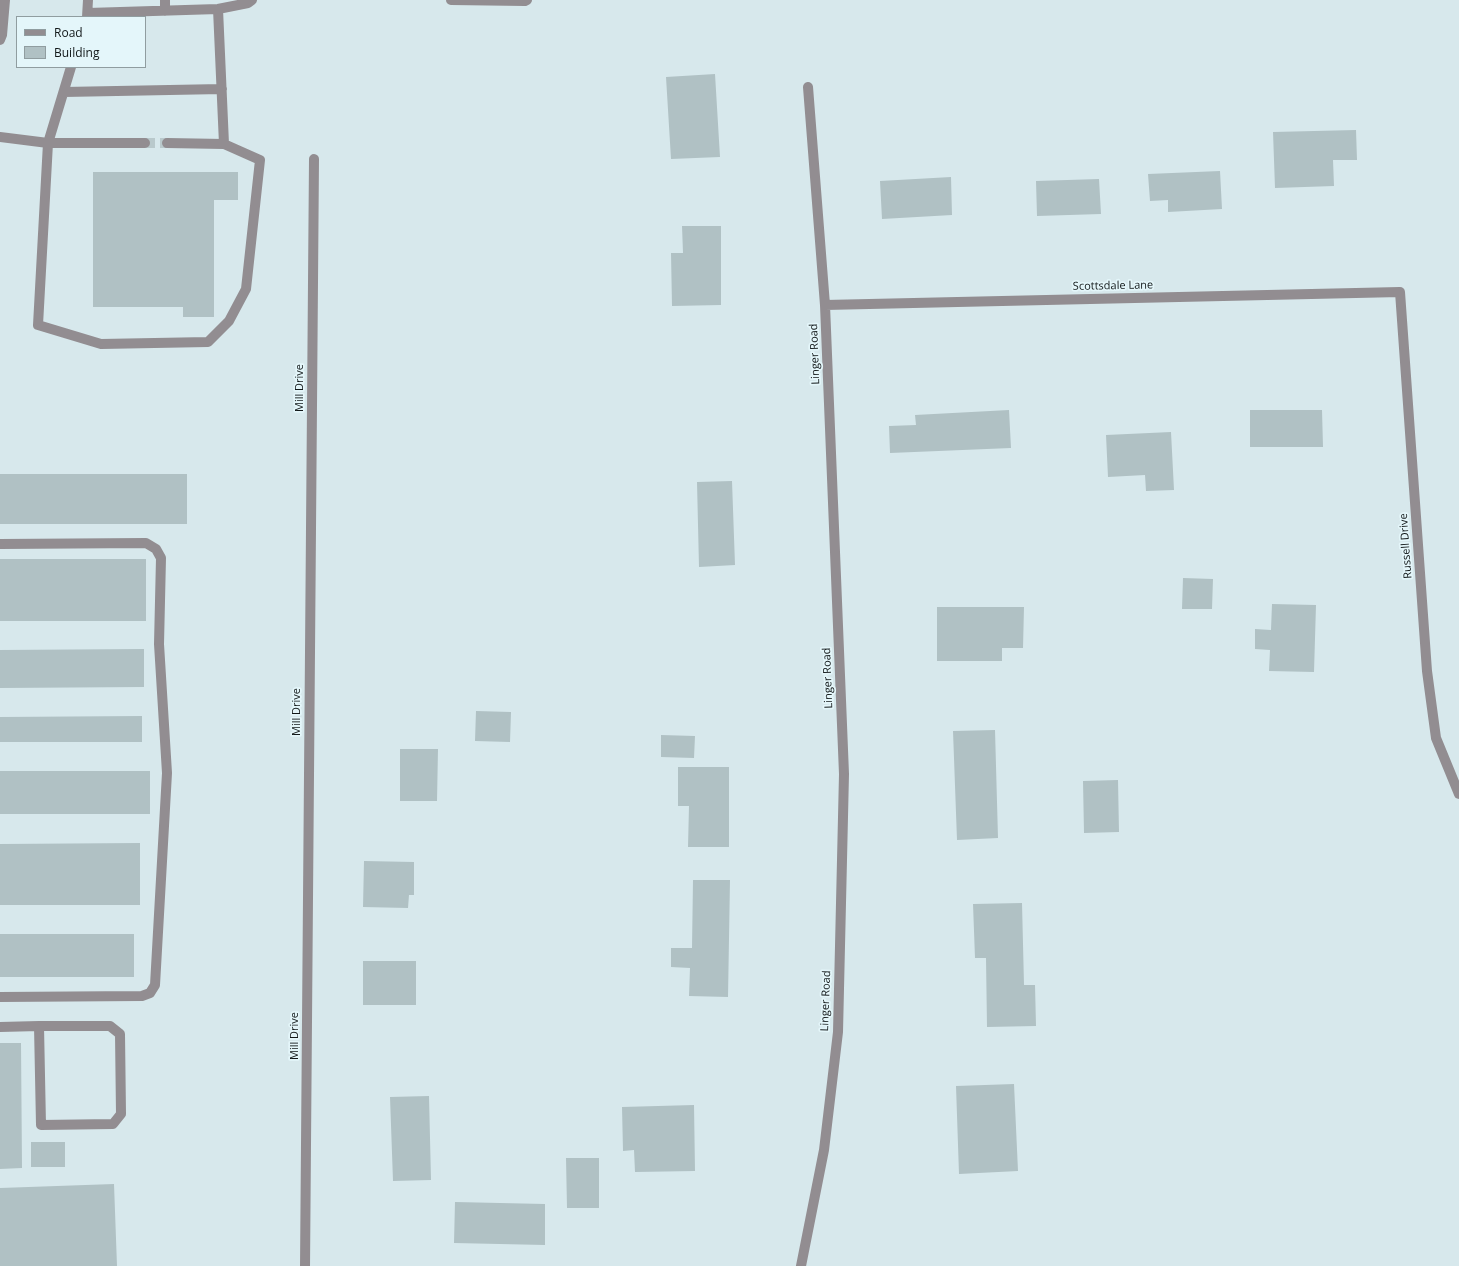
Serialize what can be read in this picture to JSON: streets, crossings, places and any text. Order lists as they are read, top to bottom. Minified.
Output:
{"streets":{"street":["Scottsdale Lane","Linger Road","Mill Drive","Russell Drive"]},"crossings":[["Scottsdale Lane","Linger Road"],["Scottsdale Lane","Russell Drive"]],"legend":["Road","Building"]}
